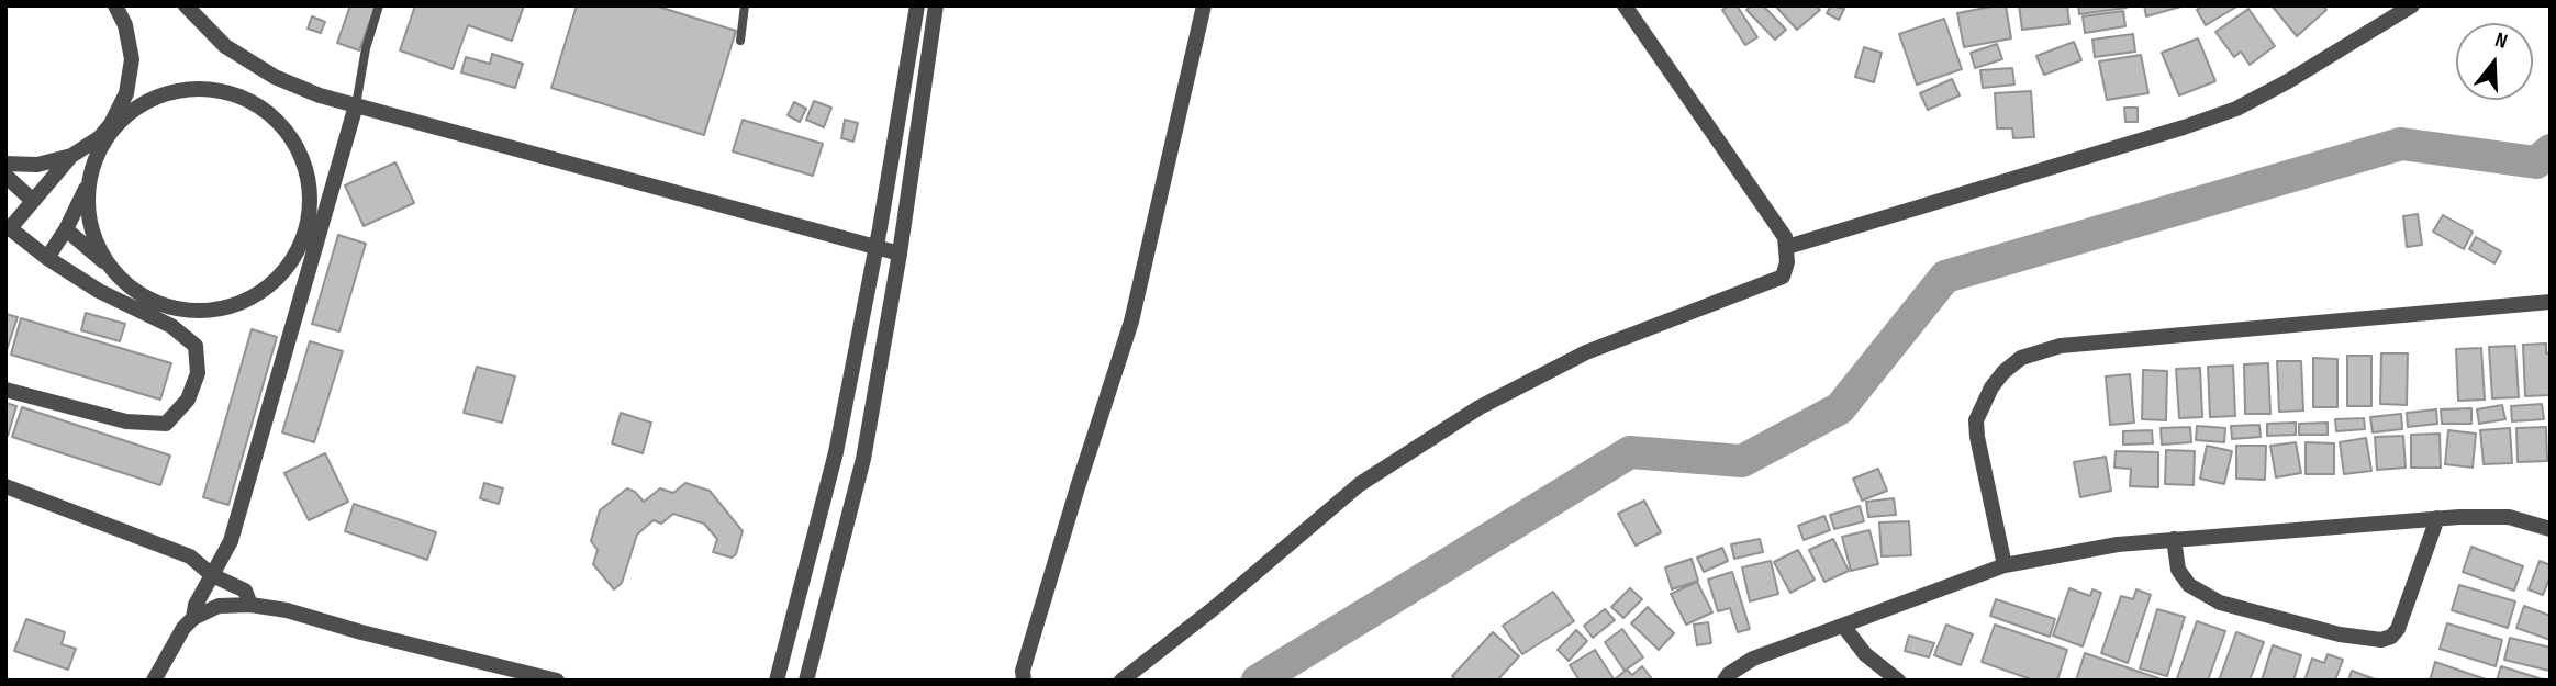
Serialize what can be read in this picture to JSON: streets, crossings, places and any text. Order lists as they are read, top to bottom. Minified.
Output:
{"north":"top"}
